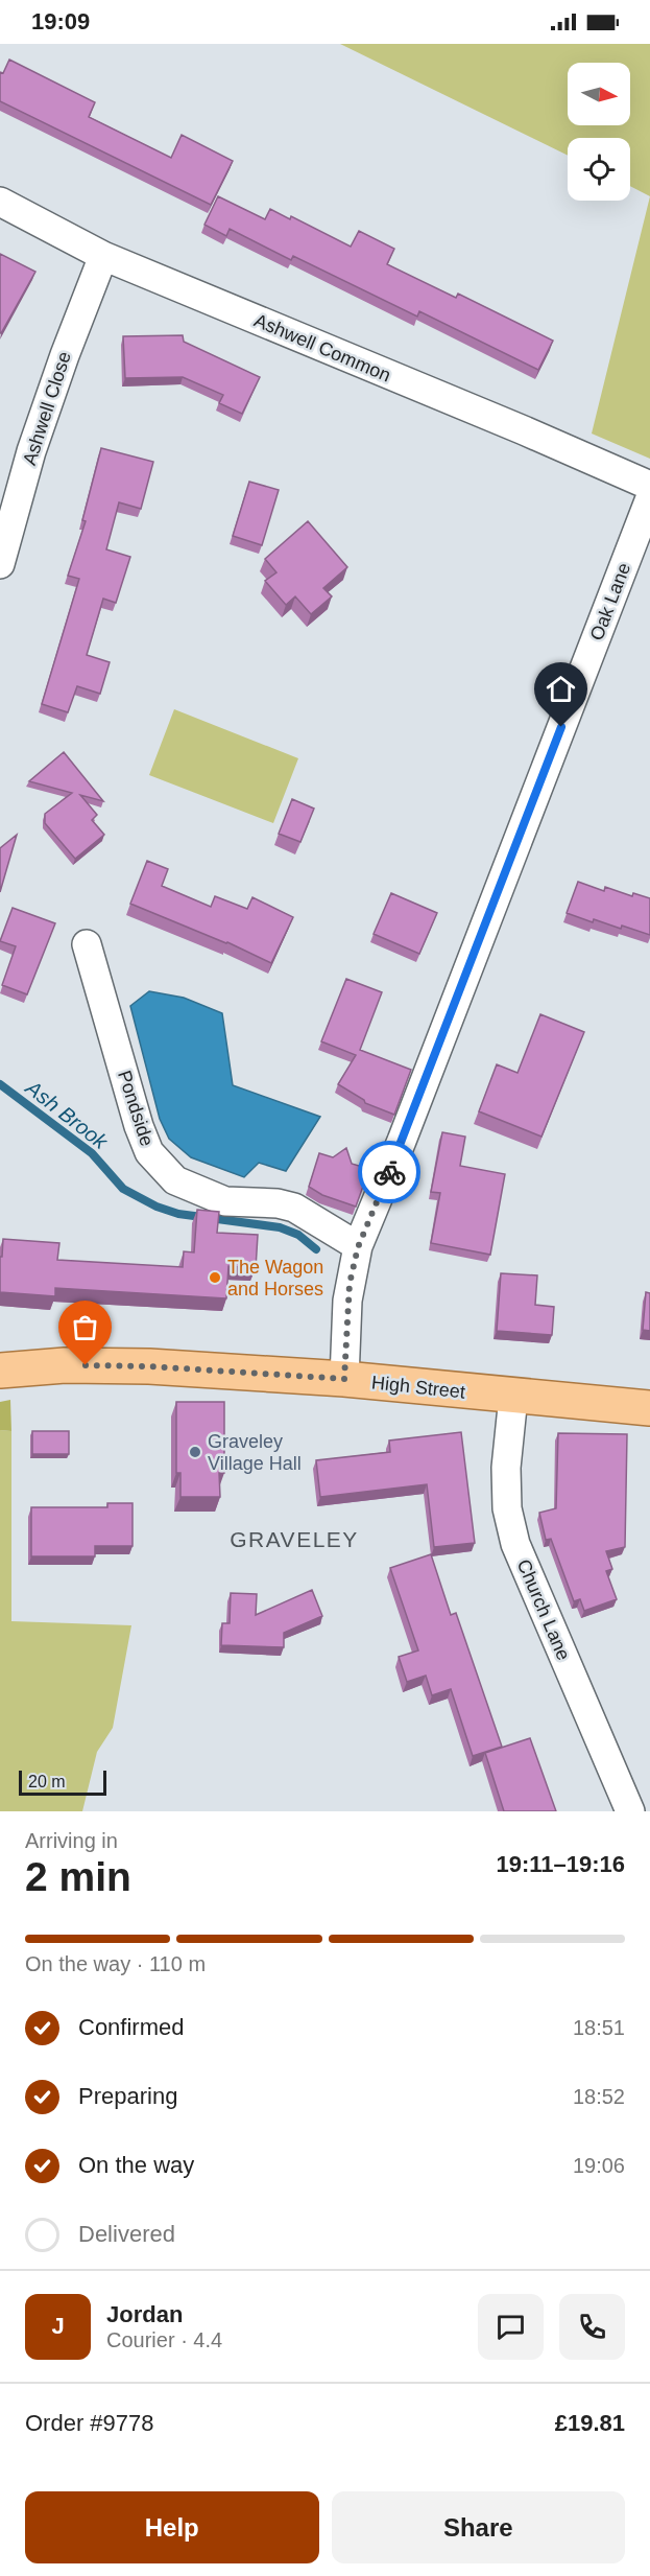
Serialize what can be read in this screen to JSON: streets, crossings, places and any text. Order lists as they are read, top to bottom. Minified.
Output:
{"streets":{"main road":["High Street"],"street":["Ashwell Common","Ashwell Close","Oak Lane","Pondside","Church Lane"]},"crossings":[["Ashwell Common","Ashwell Close"],["Oak Lane","Pondside"],["Oak Lane","High Street"],["High Street","Church Lane"]],"districts":["GRAVELEY"],"water":["Ash Brook"],"places":["The Wagon and Horses","Graveley Village Hall"],"scale_bar":"20 m","north":"right","page":{"status":"19:09","scale":"20 m","heading":["2 min","Arriving in","19:11–19:16"],"panel":["Jordan","Courier · 4.4","Order #9778","£19.81"],"bar":"On the way · 110 m","list":[["Confirmed","18:51"],["Preparing","18:52"],["On the way","19:06"],"Delivered"],"round":"J","buttons":["Help","Share"]}}
